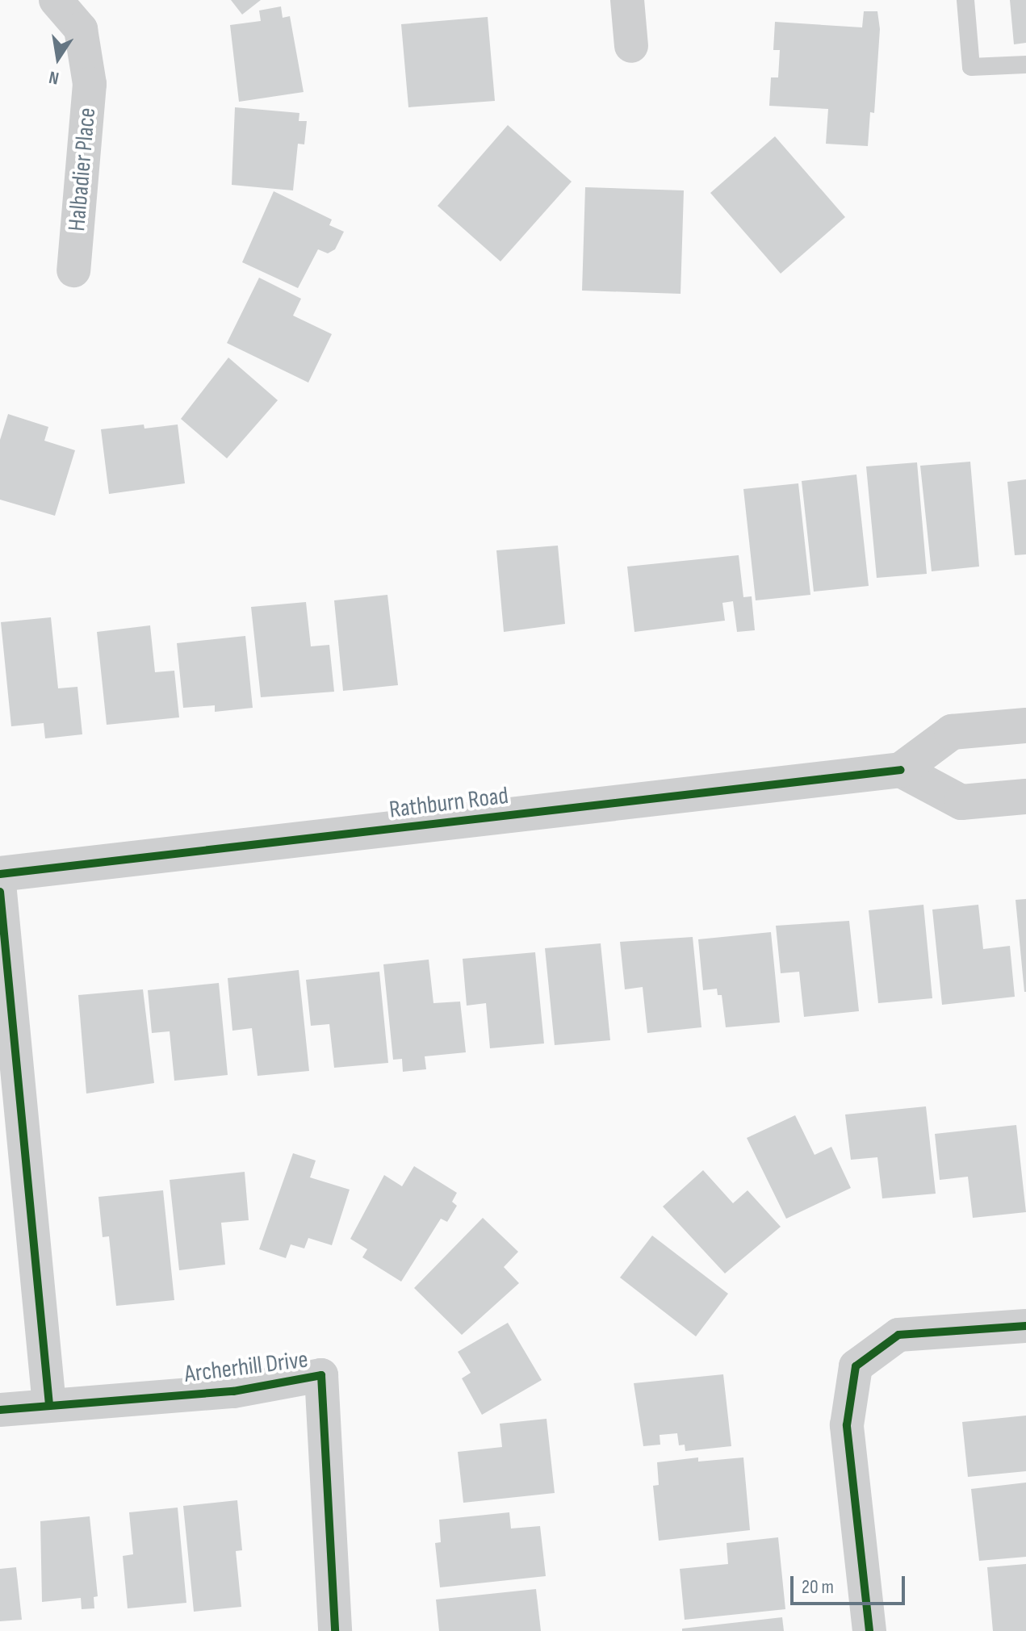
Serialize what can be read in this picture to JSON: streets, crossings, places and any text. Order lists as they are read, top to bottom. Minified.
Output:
{"streets":{"street":["Halbadier Place","Rathburn Road","Archerhill Drive"]},"scale_bar":"20 m","north":"bottom"}
